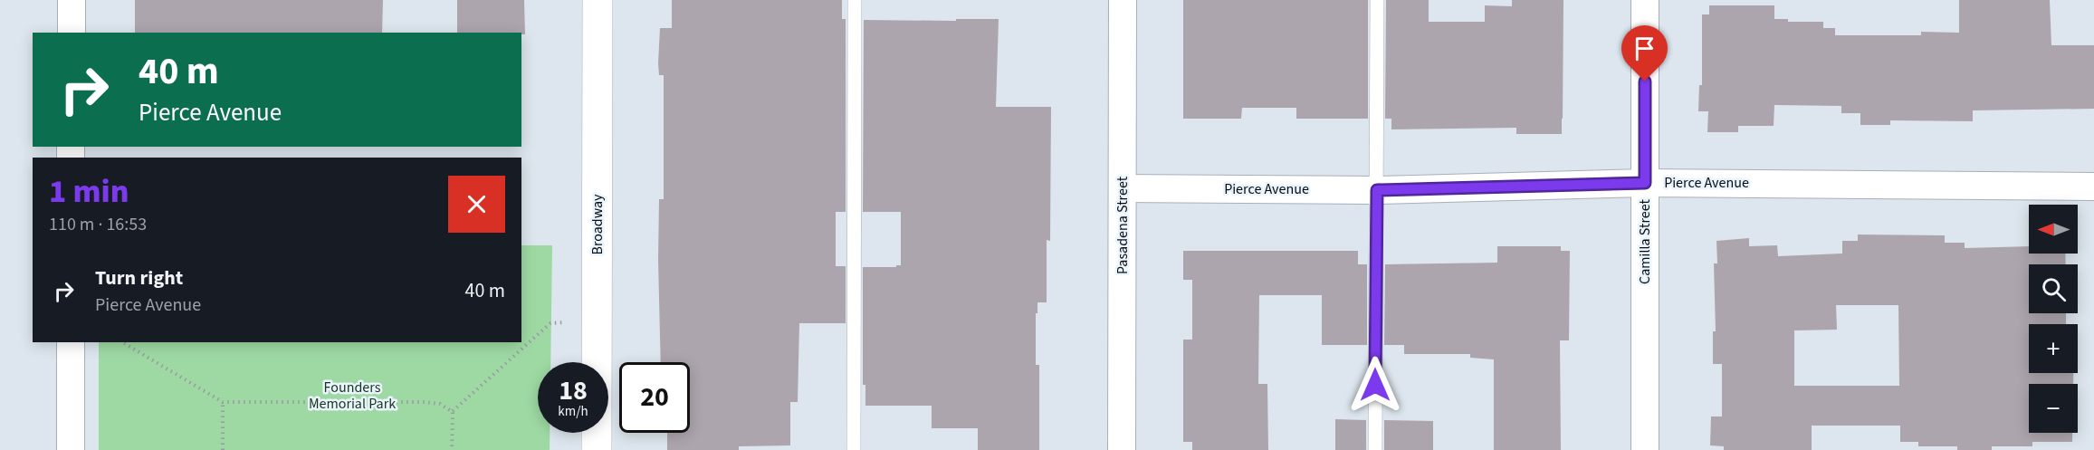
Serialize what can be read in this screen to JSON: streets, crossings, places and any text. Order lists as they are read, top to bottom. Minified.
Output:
{"streets":{"street":["Pierce Avenue","Broadway","Pasadena Street","Camilla Street"]},"crossings":[["Pierce Avenue","Pasadena Street"],["Pierce Avenue","Camilla Street"]],"parks":["Founders Memorial Park"],"north":"left","page":{"turn":["40 m","Pierce Avenue"],"heading":["1 min","110 m · 16:53"],"map_buttons":["+","−"],"list":[{"name":"Turn right","note":"Pierce Avenue","value":"40 m"}],"speed":"18 km/h","limit":"20"}}
